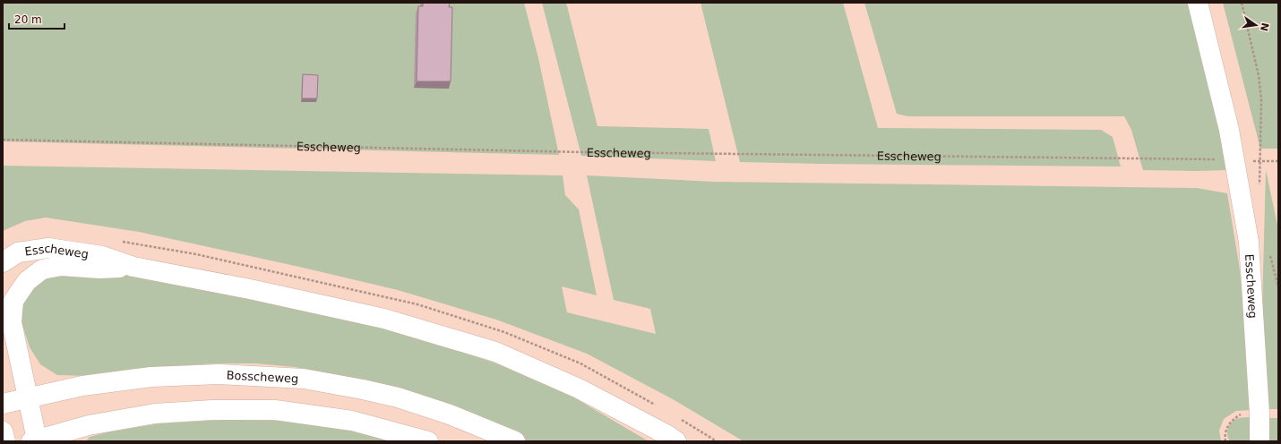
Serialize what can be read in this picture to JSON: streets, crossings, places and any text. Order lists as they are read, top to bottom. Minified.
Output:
{"streets":{"street":["Esscheweg","Bosscheweg"]},"crossings":[["Esscheweg","Bosscheweg"]],"scale_bar":"20 m","north":"right"}
